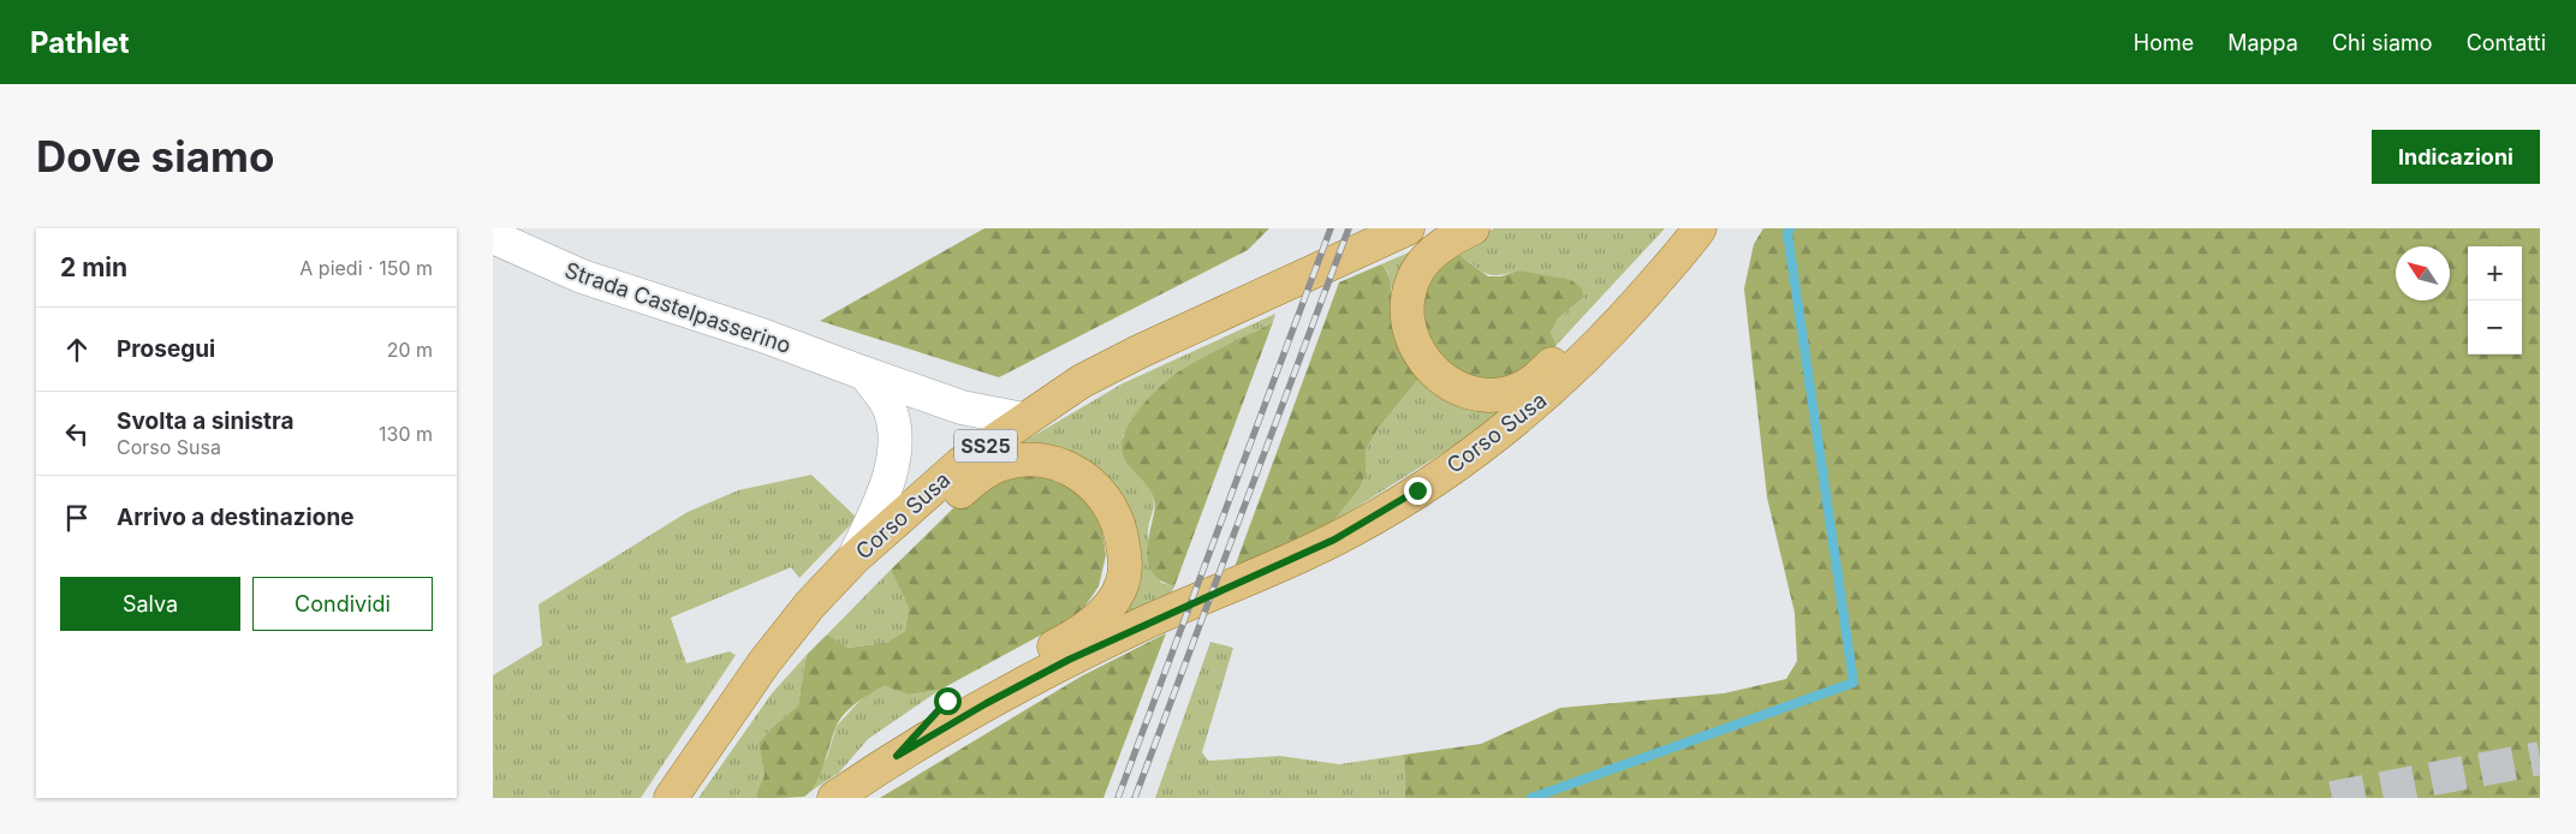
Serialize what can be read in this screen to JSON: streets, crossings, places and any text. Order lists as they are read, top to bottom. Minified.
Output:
{"streets":{"main road":["Corso Susa","SS25"],"street":["Strada Castelpasserino"]},"crossings":[["Strada Castelpasserino","Corso Susa"]],"north":"top left","page":{"header":"Pathlet","nav":["Home","Mappa","Chi siamo","Contatti"],"buttons":["Indicazioni",["Salva","Condividi"]],"title":"Dove siamo","heading":["2 min","A piedi · 150 m"],"map_buttons":["+","−"],"list":[["Prosegui","20 m"],["Svolta a sinistra","Corso Susa","130 m"],"Arrivo a destinazione"]}}
